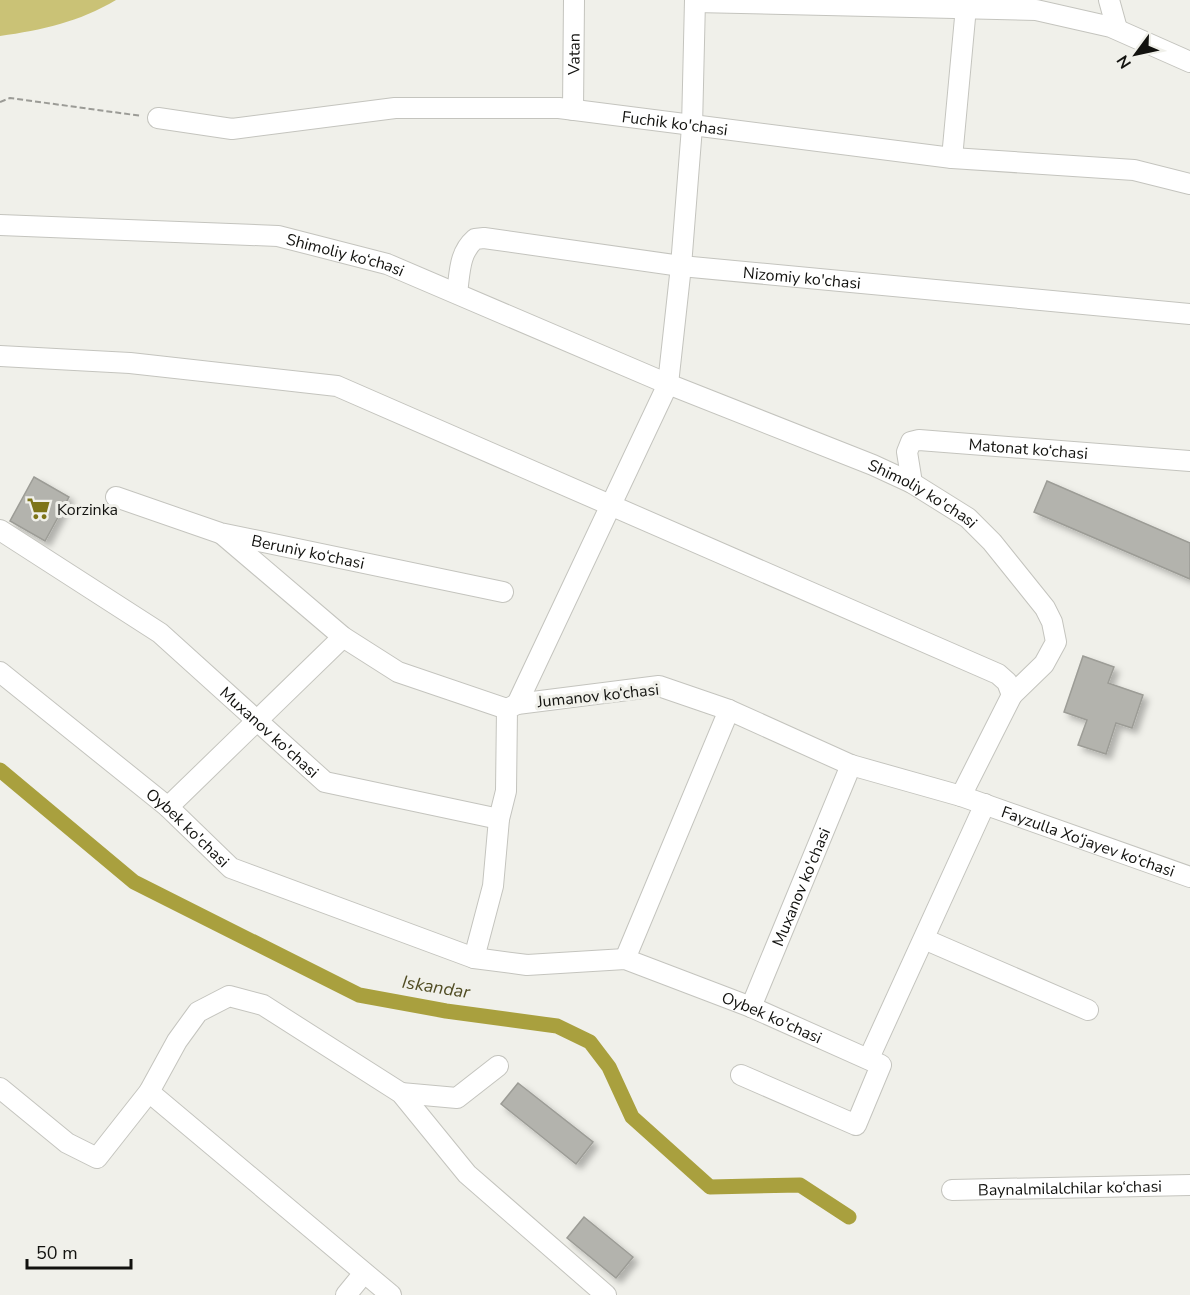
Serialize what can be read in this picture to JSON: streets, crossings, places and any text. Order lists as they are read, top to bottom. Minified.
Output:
{"streets":{"street":["Vatan","Fuchik ko'chasi","Shimoliy ko‘chasi","Nizomiy ko'chasi","Matonat ko‘chasi","Shimoliy ko'chasi","Beruniy ko‘chasi","Jumanov ko‘chasi","Muxanov ko'chasi","Oybek ko'chasi","Fayzulla Xo‘jayev ko‘chasi","Baynalmilalchilar ko‘chasi"]},"crossings":[["Vatan","Fuchik ko'chasi"],["Fuchik ko'chasi","Jumanov ko‘chasi"],["Shimoliy ko‘chasi","Nizomiy ko'chasi"],["Shimoliy ko‘chasi","Shimoliy ko'chasi"],["Shimoliy ko‘chasi","Jumanov ko‘chasi"],["Nizomiy ko'chasi","Jumanov ko‘chasi"],["Matonat ko‘chasi","Shimoliy ko'chasi"],["Shimoliy ko'chasi","Jumanov ko‘chasi"],["Beruniy ko‘chasi","Jumanov ko‘chasi"],["Jumanov ko‘chasi","Muxanov ko'chasi"],["Jumanov ko‘chasi","Fayzulla Xo‘jayev ko‘chasi"],["Muxanov ko'chasi","Oybek ko'chasi"]],"water":["Iskandar"],"places":{"supermarket":["Korzinka"]},"scale_bar":"50 m","north":"bottom left"}
